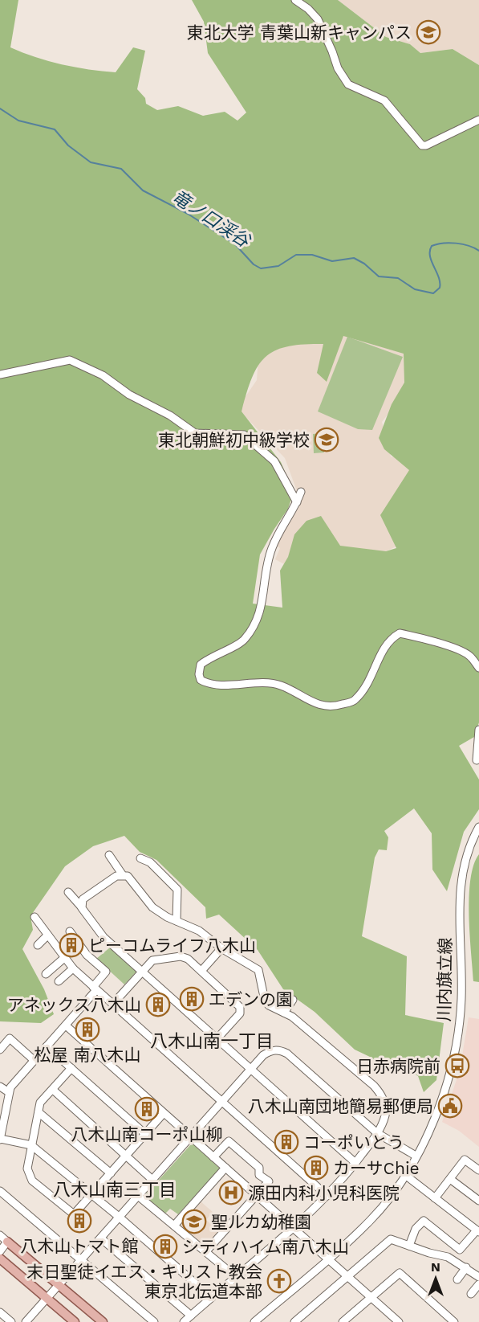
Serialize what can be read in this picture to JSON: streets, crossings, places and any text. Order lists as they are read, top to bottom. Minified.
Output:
{"streets":{"street":["川内旗立線"]},"districts":["八木山南一丁目","八木山南三丁目"],"water":["竜ノ口渓谷"],"places":{"school or university":["東北大学 青葉山新キャンパス","東北朝鮮初中級学校","聖ルカ幼稚園"],"building":["ピーコムライフ八木山","エデンの園","アネックス八木山","松屋 南八木山","八木山南コーポ山柳","コーポいとう","カーサChie","八木山トマト館","シティハイム南八木山"],"bus stop":["日赤病院前"],"public building":["八木山南団地簡易郵便局"],"hospital":["源田内科小児科医院"],"church":["末日聖徒イエス・キリスト教会 東京北伝道本部"]},"north":"top"}
